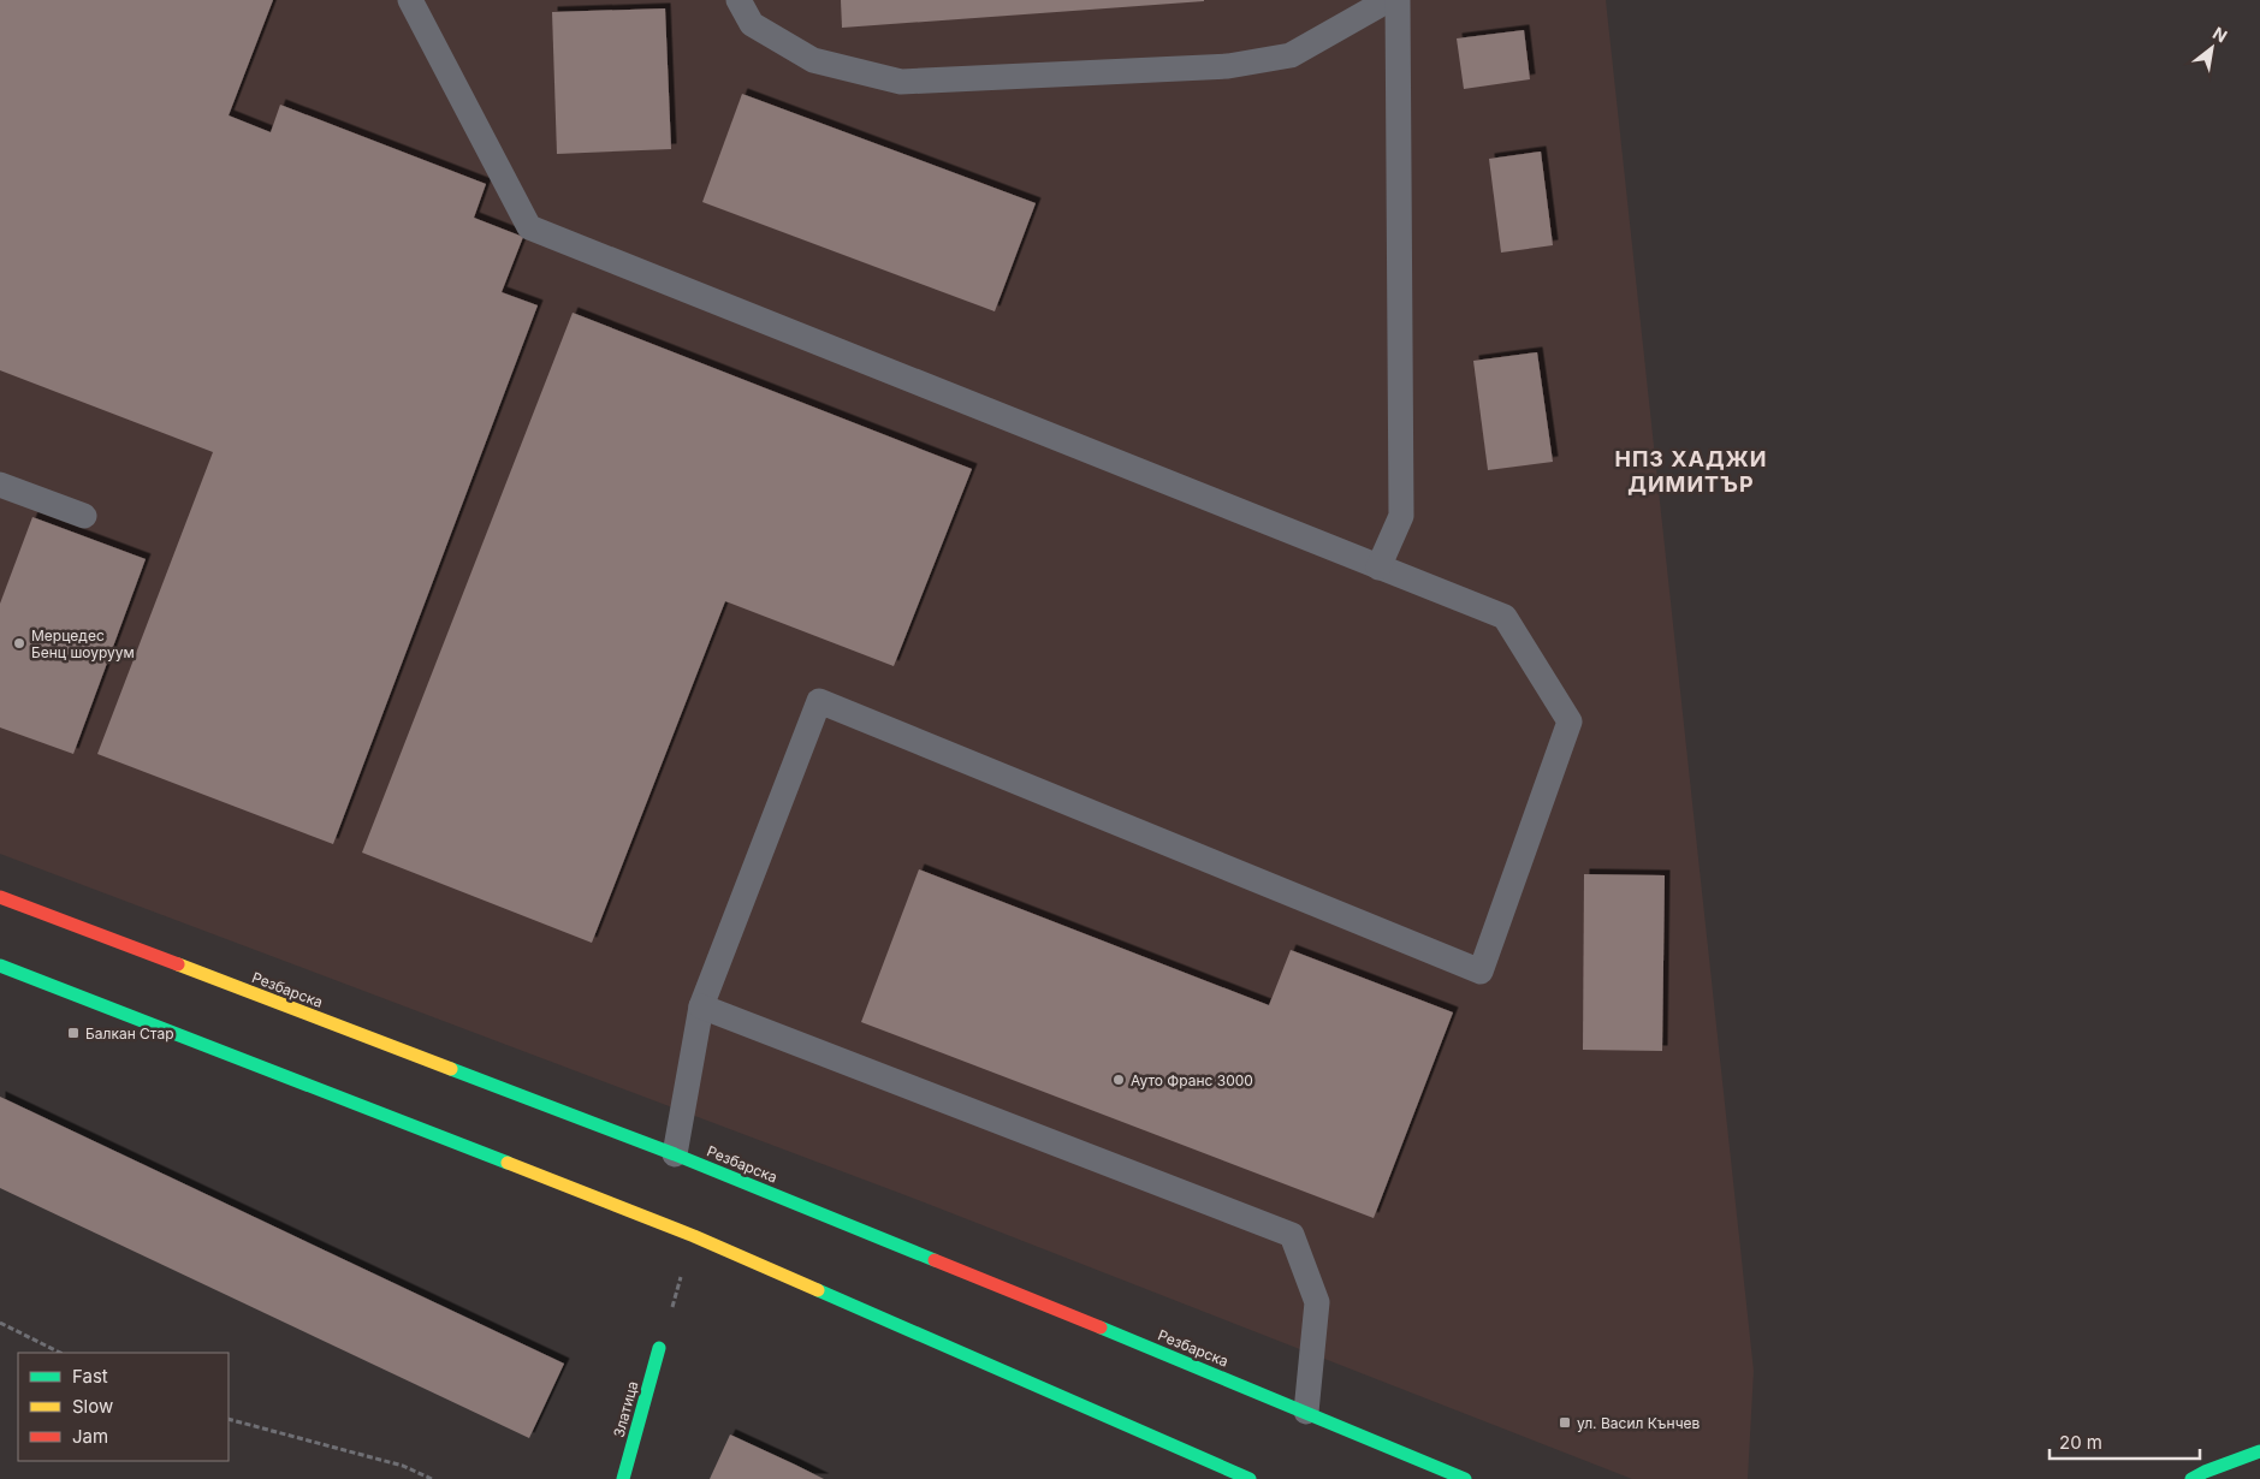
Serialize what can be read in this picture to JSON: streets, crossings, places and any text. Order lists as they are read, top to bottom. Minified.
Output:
{"streets":{"street":["Резбарска","Златица"]},"districts":["НПЗ ХАДЖИ ДИМИТЪР"],"places":{"other":["Мерцедес Бенц шоуруум","Ауто Франс 3000"],"transit":["Балкан Стар","ул. Васил Кънчев"]},"legend":["Fast","Slow","Jam"],"scale_bar":"20 m","north":"top right"}
